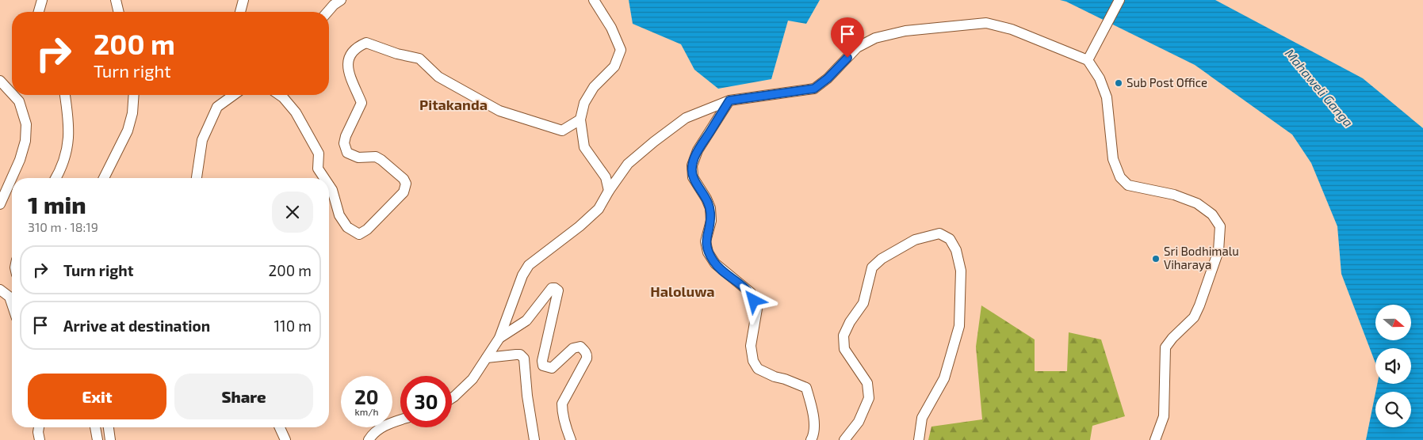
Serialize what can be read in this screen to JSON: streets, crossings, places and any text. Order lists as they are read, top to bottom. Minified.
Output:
{"districts":["Pitakanda","Haloluwa"],"water":["Mahaweli Ganga"],"places":["Sub Post Office","Sri Bodhimalu Viharaya"],"north":"right","page":{"turn":["200 m","Turn right"],"heading":["1 min","310 m · 18:19"],"list":[{"name":"Turn right","value":"200 m"},{"name":"Arrive at destination","value":"110 m"}],"buttons":["Exit","Share"],"speed":"20 km/h","limit":"30"}}
